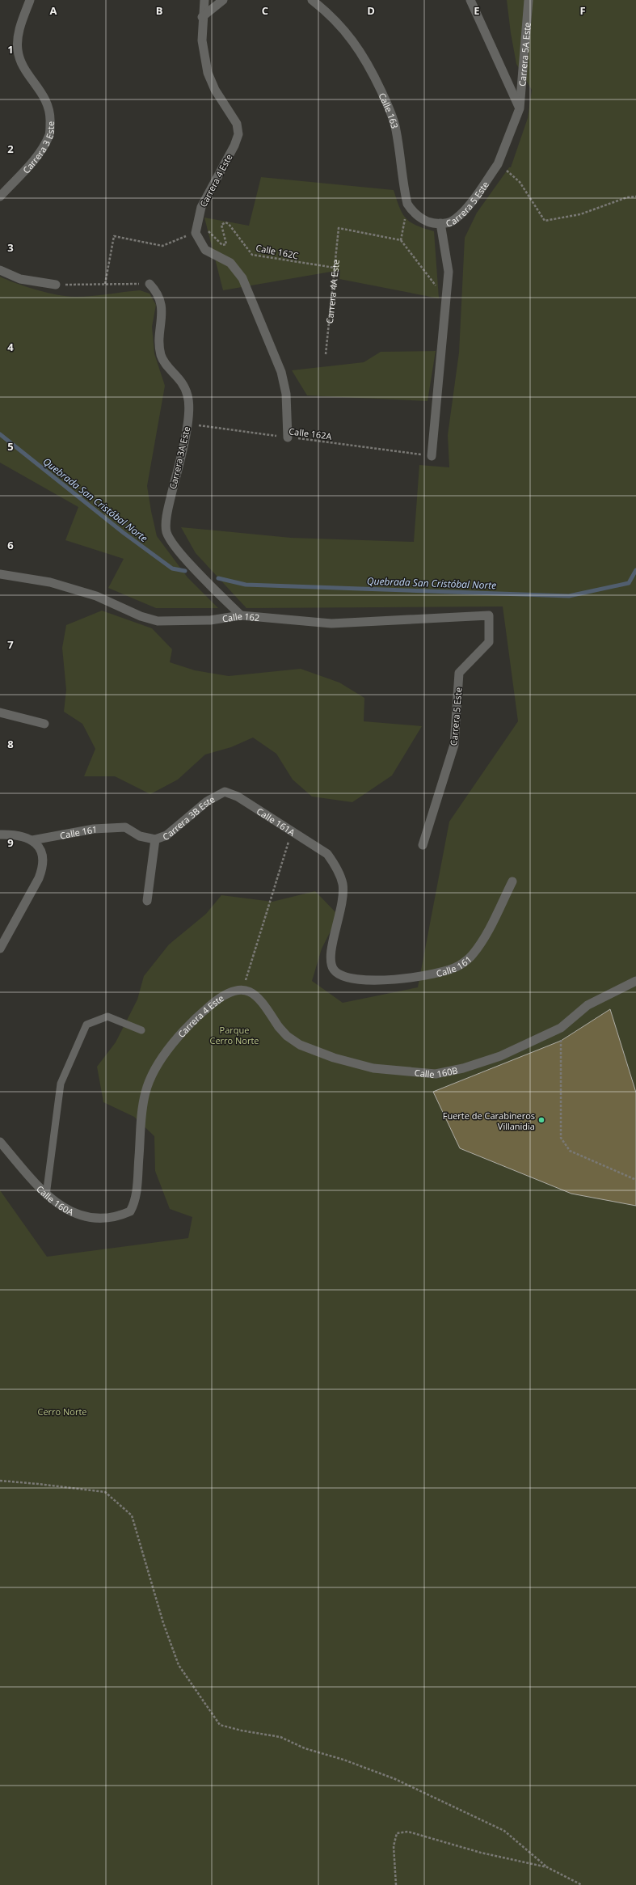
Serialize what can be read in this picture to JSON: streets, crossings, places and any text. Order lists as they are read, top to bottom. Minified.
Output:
{"streets":{"street":["Carrera 5A Este","Calle 163","Carrera 3 Este","Carrera 4 Este","Carrera 5 Este","Carrera 3A Este","Calle 162","Carrera 3B Este","Calle 161A","Calle 161","Calle 160B","Calle 160A"],"path":["Calle 162C","Carrera 4A Este","Calle 162A"]},"crossings":[["Carrera 5A Este","Carrera 5 Este"],["Carrera 4 Este","Calle 162C"],["Carrera 4 Este","Calle 160B"],["Carrera 4 Este","Calle 160A"],["Carrera 5 Este","Calle 162A"],["Carrera 5 Este","Calle 162"],["Calle 162C","Carrera 4A Este"],["Calle 162A","Carrera 3A Este"],["Carrera 3A Este","Calle 162"],["Carrera 3B Este","Calle 161A"],["Carrera 3B Este","Calle 161"],["Calle 161A","Calle 161"]],"water":["Quebrada San Cristóbal Norte"],"parks":["Parque Cerro Norte","Cerro Norte"],"places":["Fuerte de Carabineros Villanidia"],"grid":{"columns":["A","B","C","D","E","F"],"rows":["1","2","3","4","5","6","7","8","9"]}}
